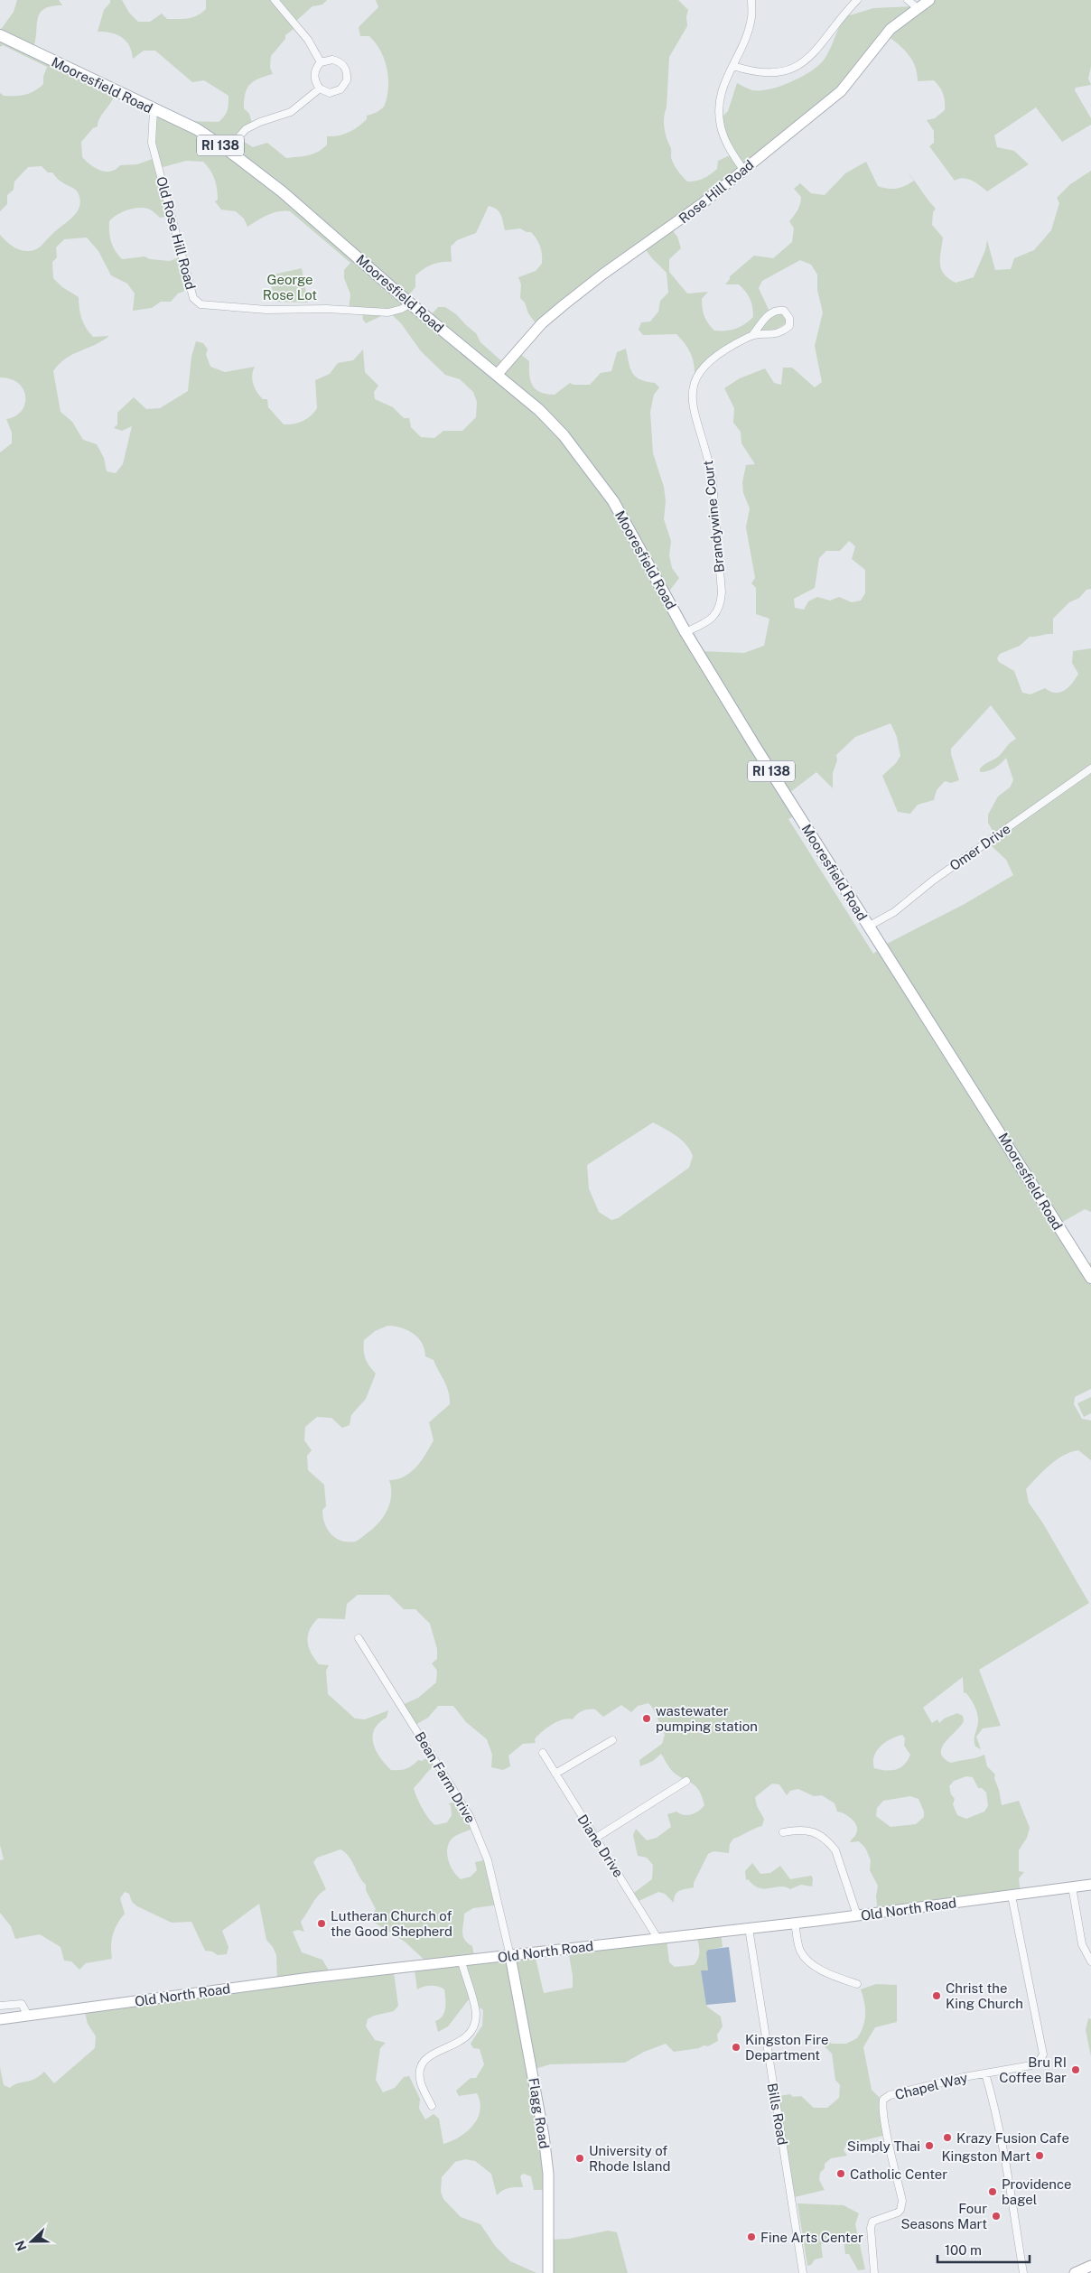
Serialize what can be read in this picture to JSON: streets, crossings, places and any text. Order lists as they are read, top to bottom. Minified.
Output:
{"streets":{"main road":["Mooresfield Road","RI 138"],"street":["Rose Hill Road","Old Rose Hill Road","Brandywine Court","Omer Drive","Bean Farm Drive","Diane Drive","Old North Road","Chapel Way","Flagg Road","Bills Road"]},"crossings":[["Mooresfield Road","Rose Hill Road"],["Mooresfield Road","Old Rose Hill Road"],["Mooresfield Road","Brandywine Court"],["Mooresfield Road","Omer Drive"],["Bean Farm Drive","Old North Road"],["Bean Farm Drive","Flagg Road"],["Diane Drive","Old North Road"],["Old North Road","Flagg Road"],["Old North Road","Bills Road"]],"parks":["George Rose Lot"],"places":["wastewater pumping station","Lutheran Church of the Good Shepherd","Christ the King Church","Kingston Fire Department","Bru RI Coffee Bar","Krazy Fusion Cafe","Simply Thai","Kingston Mart","University of Rhode Island","Catholic Center","Providence bagel","Four Seasons Mart","Fine Arts Center"],"scale_bar":"100 m","north":"left"}
